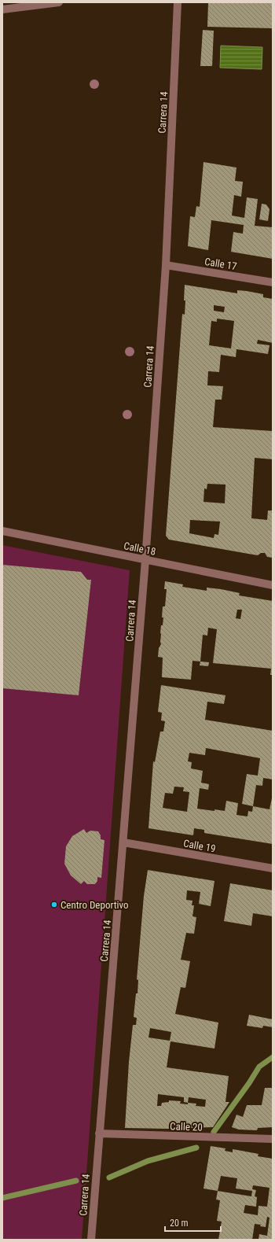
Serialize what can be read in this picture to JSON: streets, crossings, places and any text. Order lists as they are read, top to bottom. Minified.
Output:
{"streets":{"street":["Carrera 14","Calle 17","Calle 18","Calle 19","Calle 20"]},"crossings":[["Carrera 14","Calle 17"],["Carrera 14","Calle 18"],["Carrera 14","Calle 19"],["Carrera 14","Calle 20"]],"places":["Centro Deportivo"],"scale_bar":"20 m"}
